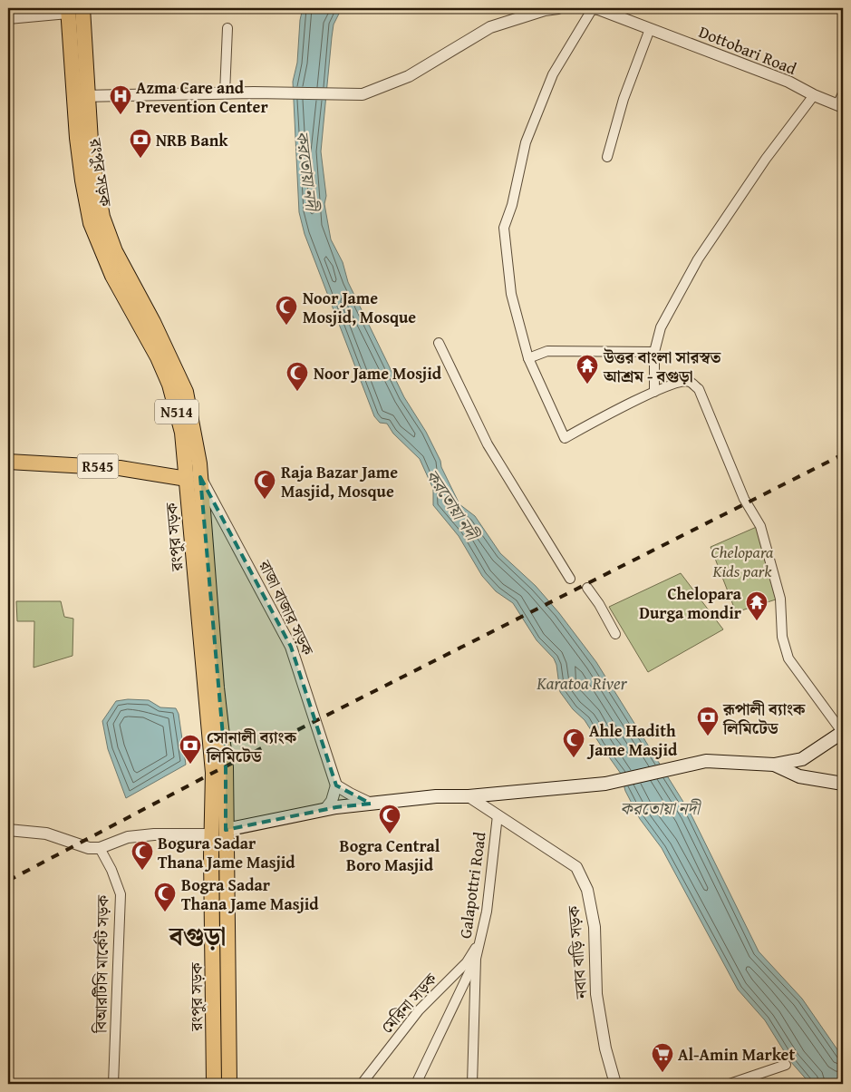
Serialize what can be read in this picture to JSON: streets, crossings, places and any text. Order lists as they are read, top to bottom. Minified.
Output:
{"streets":{"main road":["রংপুর সড়ক","N514","R545"],"street":["Dottobari Road","রাজা বাজার সড়ক","Galapottri Road","নবাব বাড়ি সড়ক","বিআরটিসি মার্কেট সড়ক","মেরিনা সড়ক"]},"crossings":[["রংপুর সড়ক","R545"],["রংপুর সড়ক","রাজা বাজার সড়ক"],["R545","রাজা বাজার সড়ক"],["Galapottri Road","নবাব বাড়ি সড়ক"],["Galapottri Road","মেরিনা সড়ক"]],"districts":["বগুড়া"],"water":["করতোয়া নদী","Karatoa River"],"parks":["Chelopara Kids park"],"places":{"hospital":["Azma Care and Prevention Center"],"bank":["NRB Bank","রূপালী ব্যাংক লিমিটেড","সোনালী ব্যাংক লিমিটেড"],"mosque":["Noor Jame Mosjid, Mosque","Noor Jame Mosjid","Raja Bazar Jame Masjid, Mosque","Ahle Hadith Jame Masjid","Bogra Central Boro Masjid","Bogura Sadar Thana Jame Masjid","Bogra Sadar Thana Jame Masjid"],"temple":["উত্তর বাংলা সারস্বত আশ্রম - বগুড়া","Chelopara Durga mondir"],"supermarket":["Al-Amin Market"]}}
